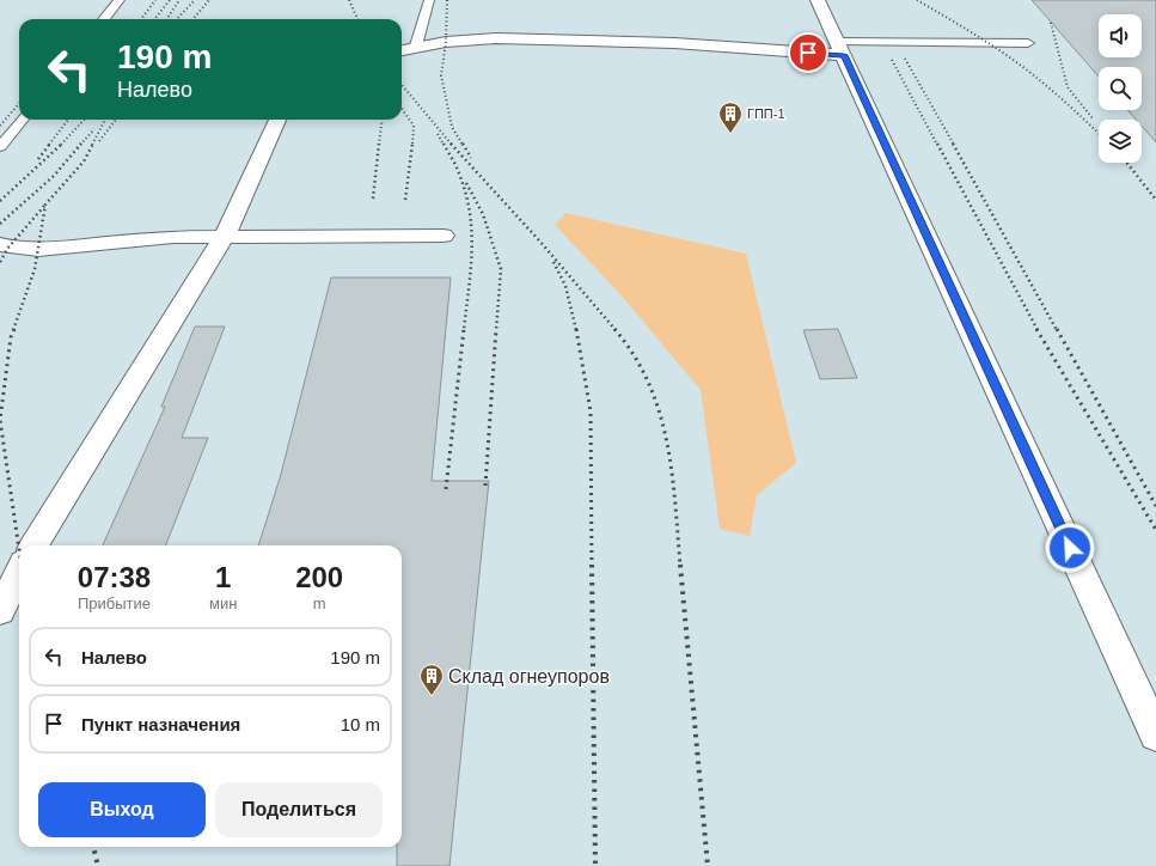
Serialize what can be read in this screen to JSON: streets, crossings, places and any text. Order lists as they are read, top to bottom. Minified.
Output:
{"places":{"building":["ГПП-1","Склад огнеупоров"]},"page":{"turn":["190 m","Налево"],"eta":["07:38","Прибытие","1","мин","200","m"],"list":[{"name":"Налево","value":"190 m"},{"name":"Пункт назначения","value":"10 m"}],"buttons":["Выход","Поделиться"]}}
